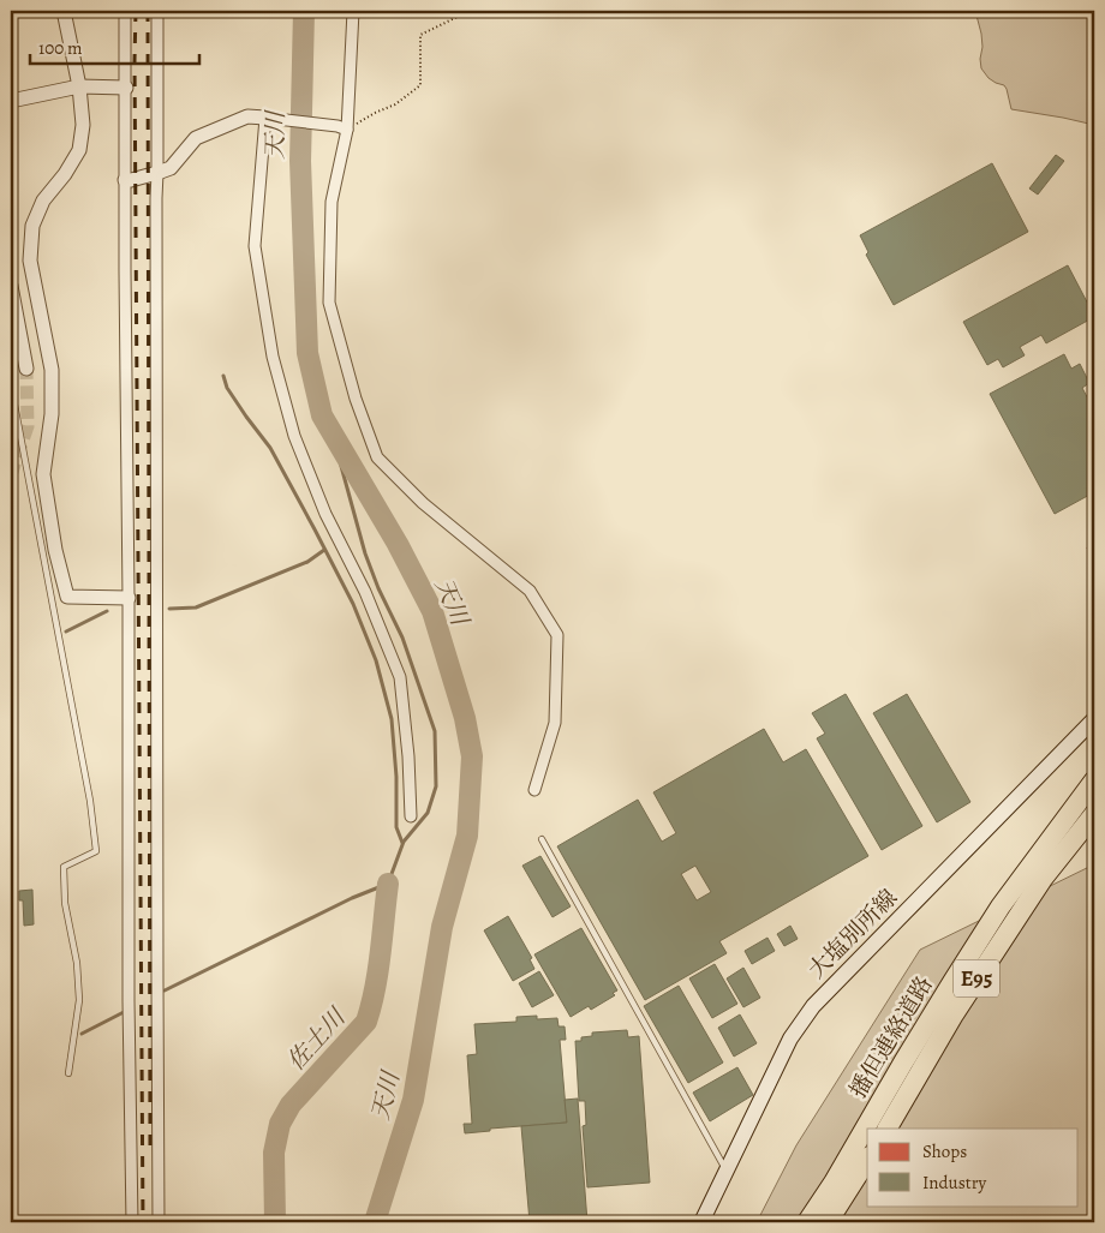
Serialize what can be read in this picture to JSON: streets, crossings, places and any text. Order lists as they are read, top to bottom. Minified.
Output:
{"streets":{"highway":["E95","播但連絡道路"],"main road":["大塩別所線"]},"crossings":[["E95","播但連絡道路"]],"water":["天川","佐土川"],"legend":["Shops","Industry"],"scale_bar":"100 m"}
